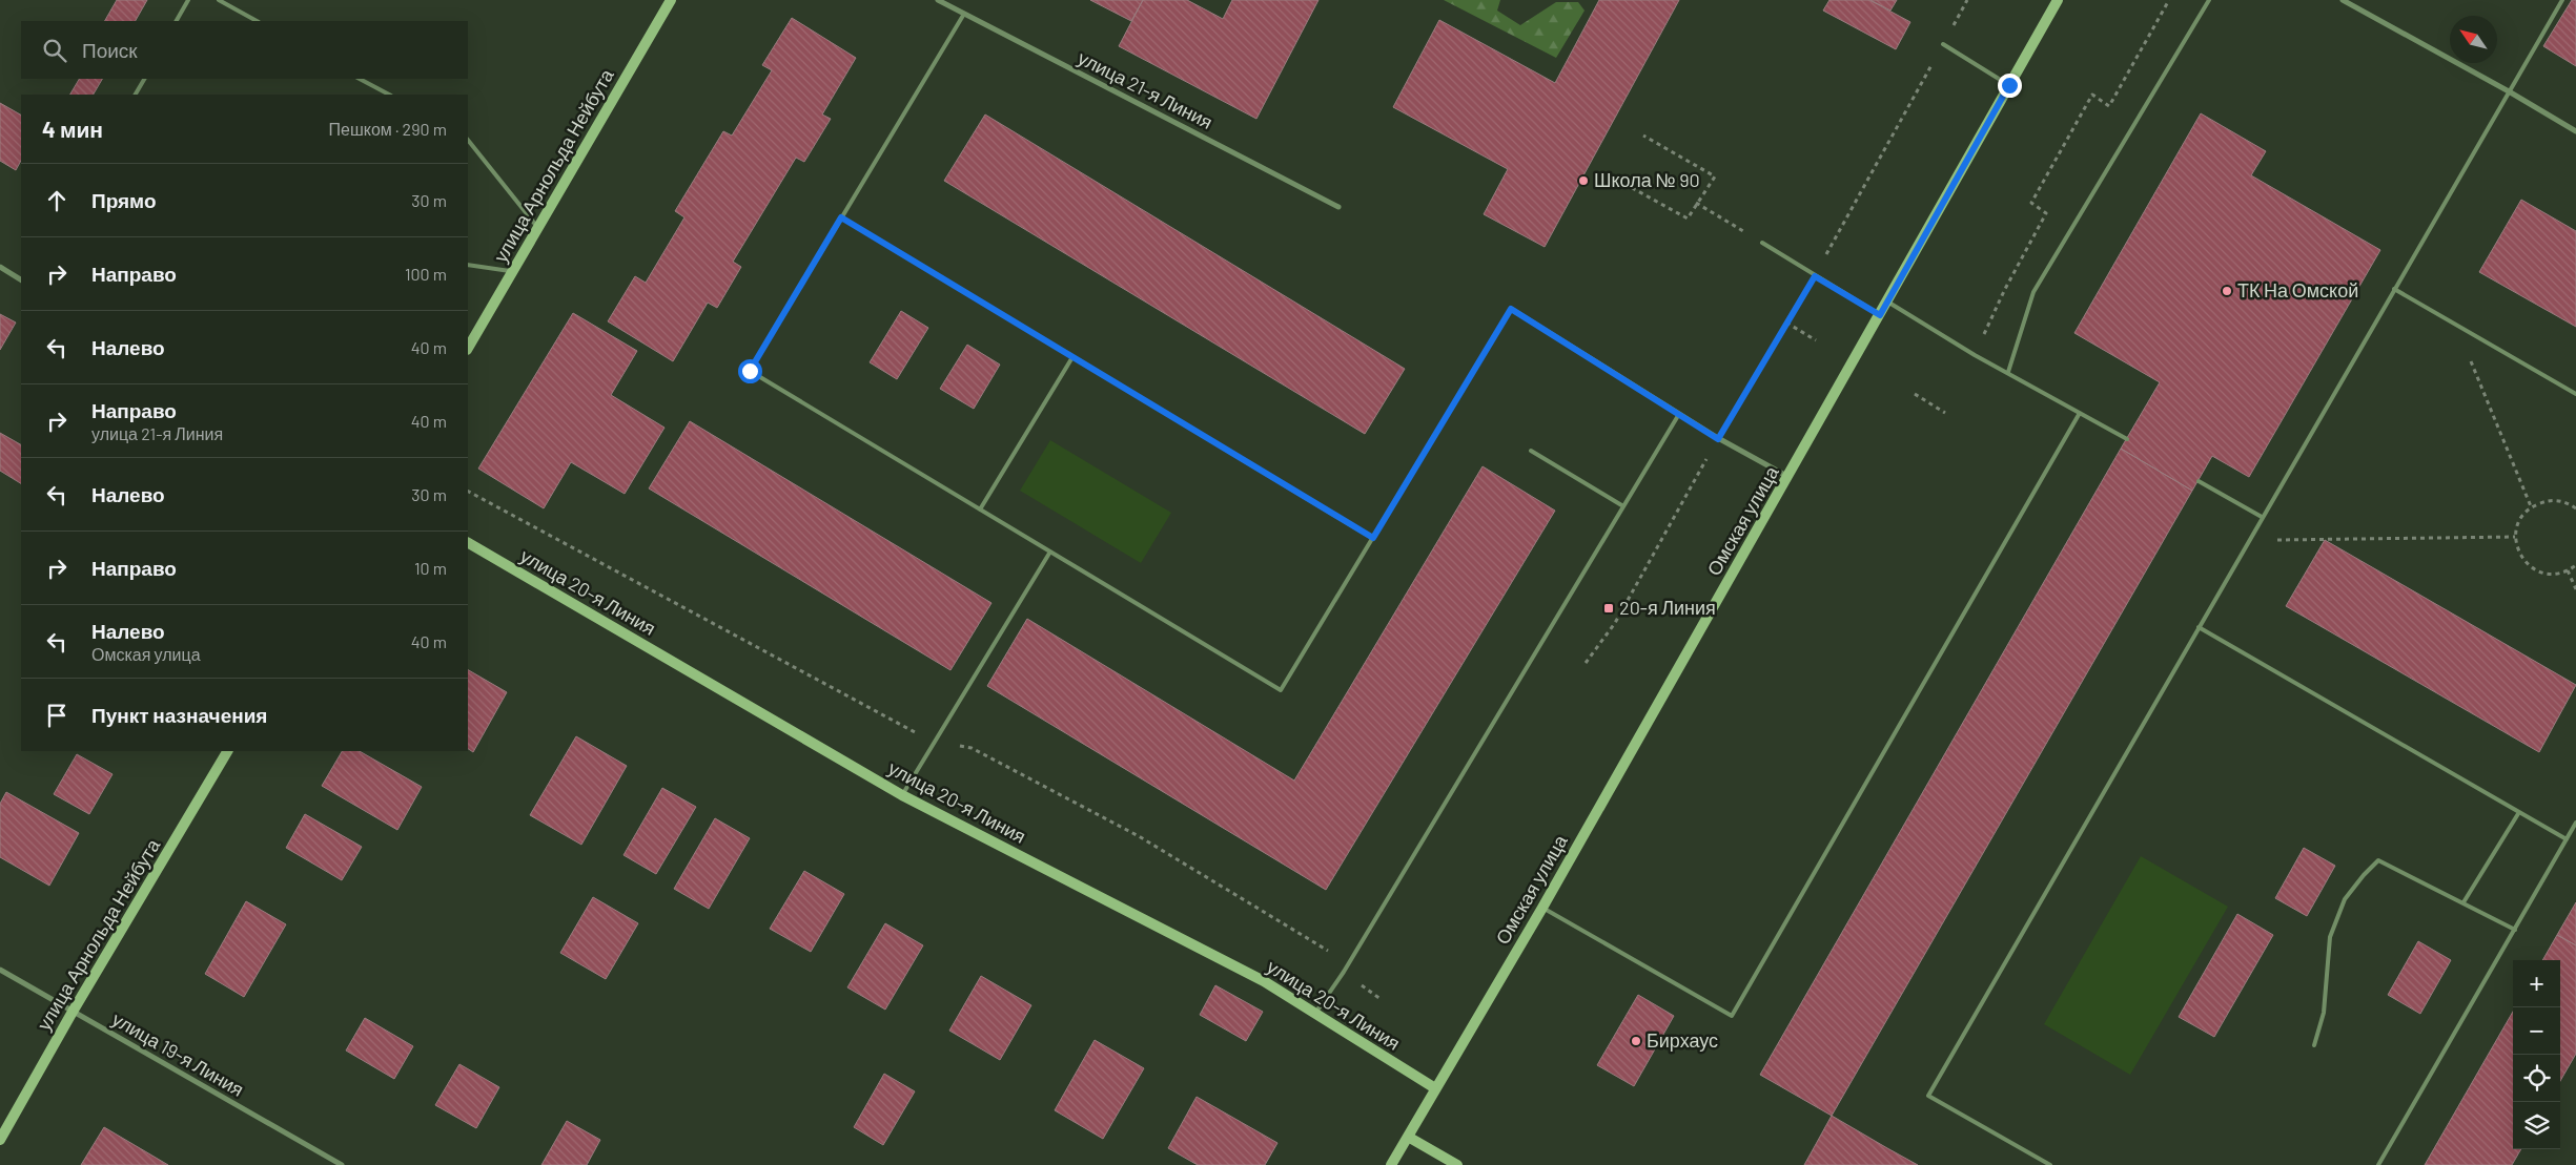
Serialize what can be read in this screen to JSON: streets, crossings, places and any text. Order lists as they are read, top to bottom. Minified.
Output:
{"streets":{"street":["улица 21-я Линия","улица Арнольда Нейбута","Омская улица","улица 20-я Линия","улица 19-я Линия"]},"crossings":[["улица Арнольда Нейбута","улица 19-я Линия"],["Омская улица","улица 20-я Линия"]],"places":{"other":["Школа № 90","ТК На Омской","Бирхаус"],"transit":["20-я Линия"]},"north":"top left","page":{"search":"Поиск","heading":["4 мин","Пешком · 290 m"],"list":[["Прямо","30 m"],["Направо","100 m"],["Налево","40 m"],["Направо","улица 21-я Линия","40 m"],["Налево","30 m"],["Направо","10 m"],["Налево","Омская улица","40 m"],"Пункт назначения"],"map_buttons":["+","−"]}}
